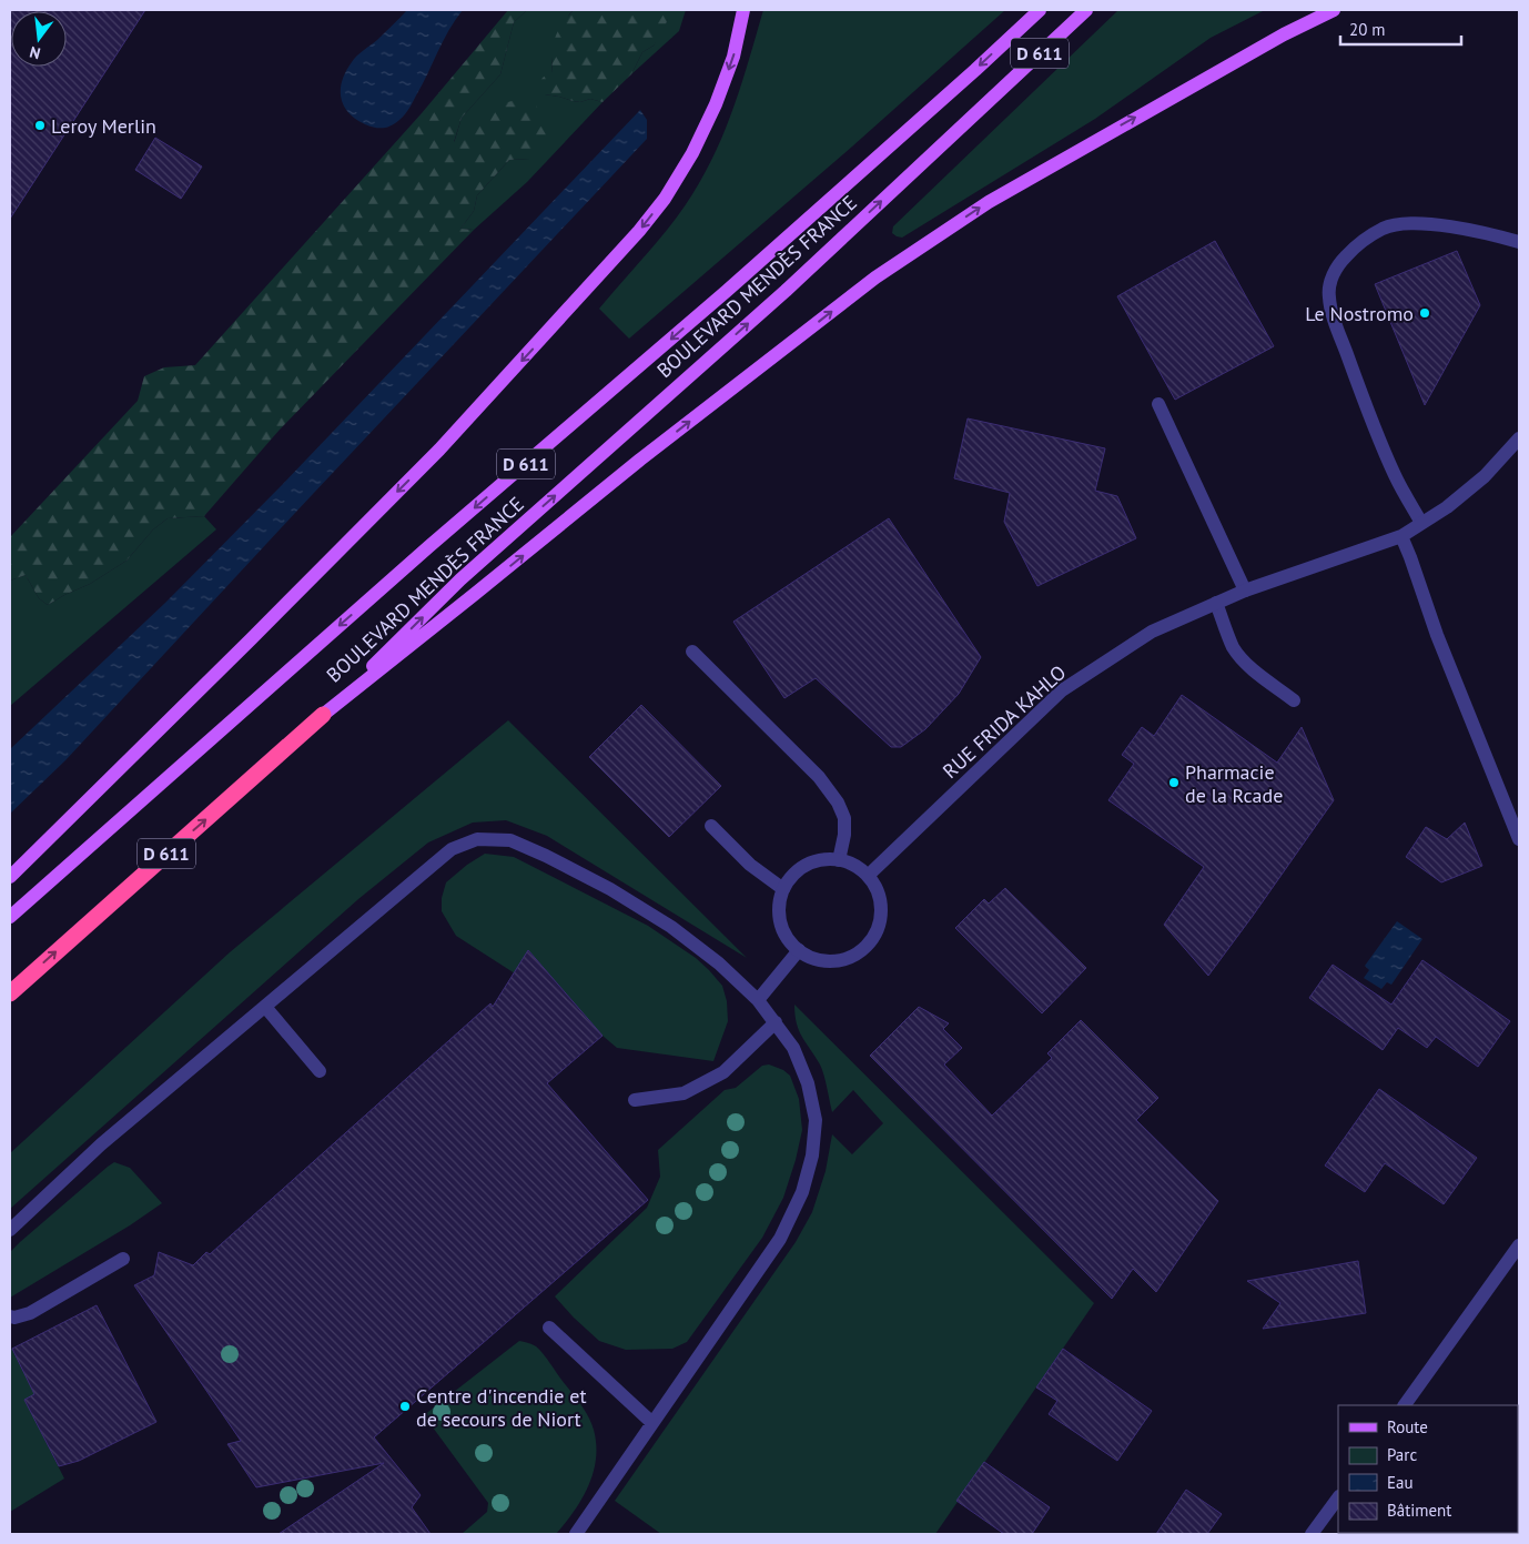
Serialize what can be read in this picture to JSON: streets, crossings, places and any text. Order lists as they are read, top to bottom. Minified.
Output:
{"streets":{"highway":["D 611","BOULEVARD MENDÈS FRANCE"],"street":["RUE FRIDA KAHLO"]},"places":["Leroy Merlin","Le Nostromo","Pharmacie de la Rcade","Centre d'incendie et de secours de Niort"],"legend":["Route","Parc","Eau","Bâtiment"],"scale_bar":"20 m","north":"bottom"}
